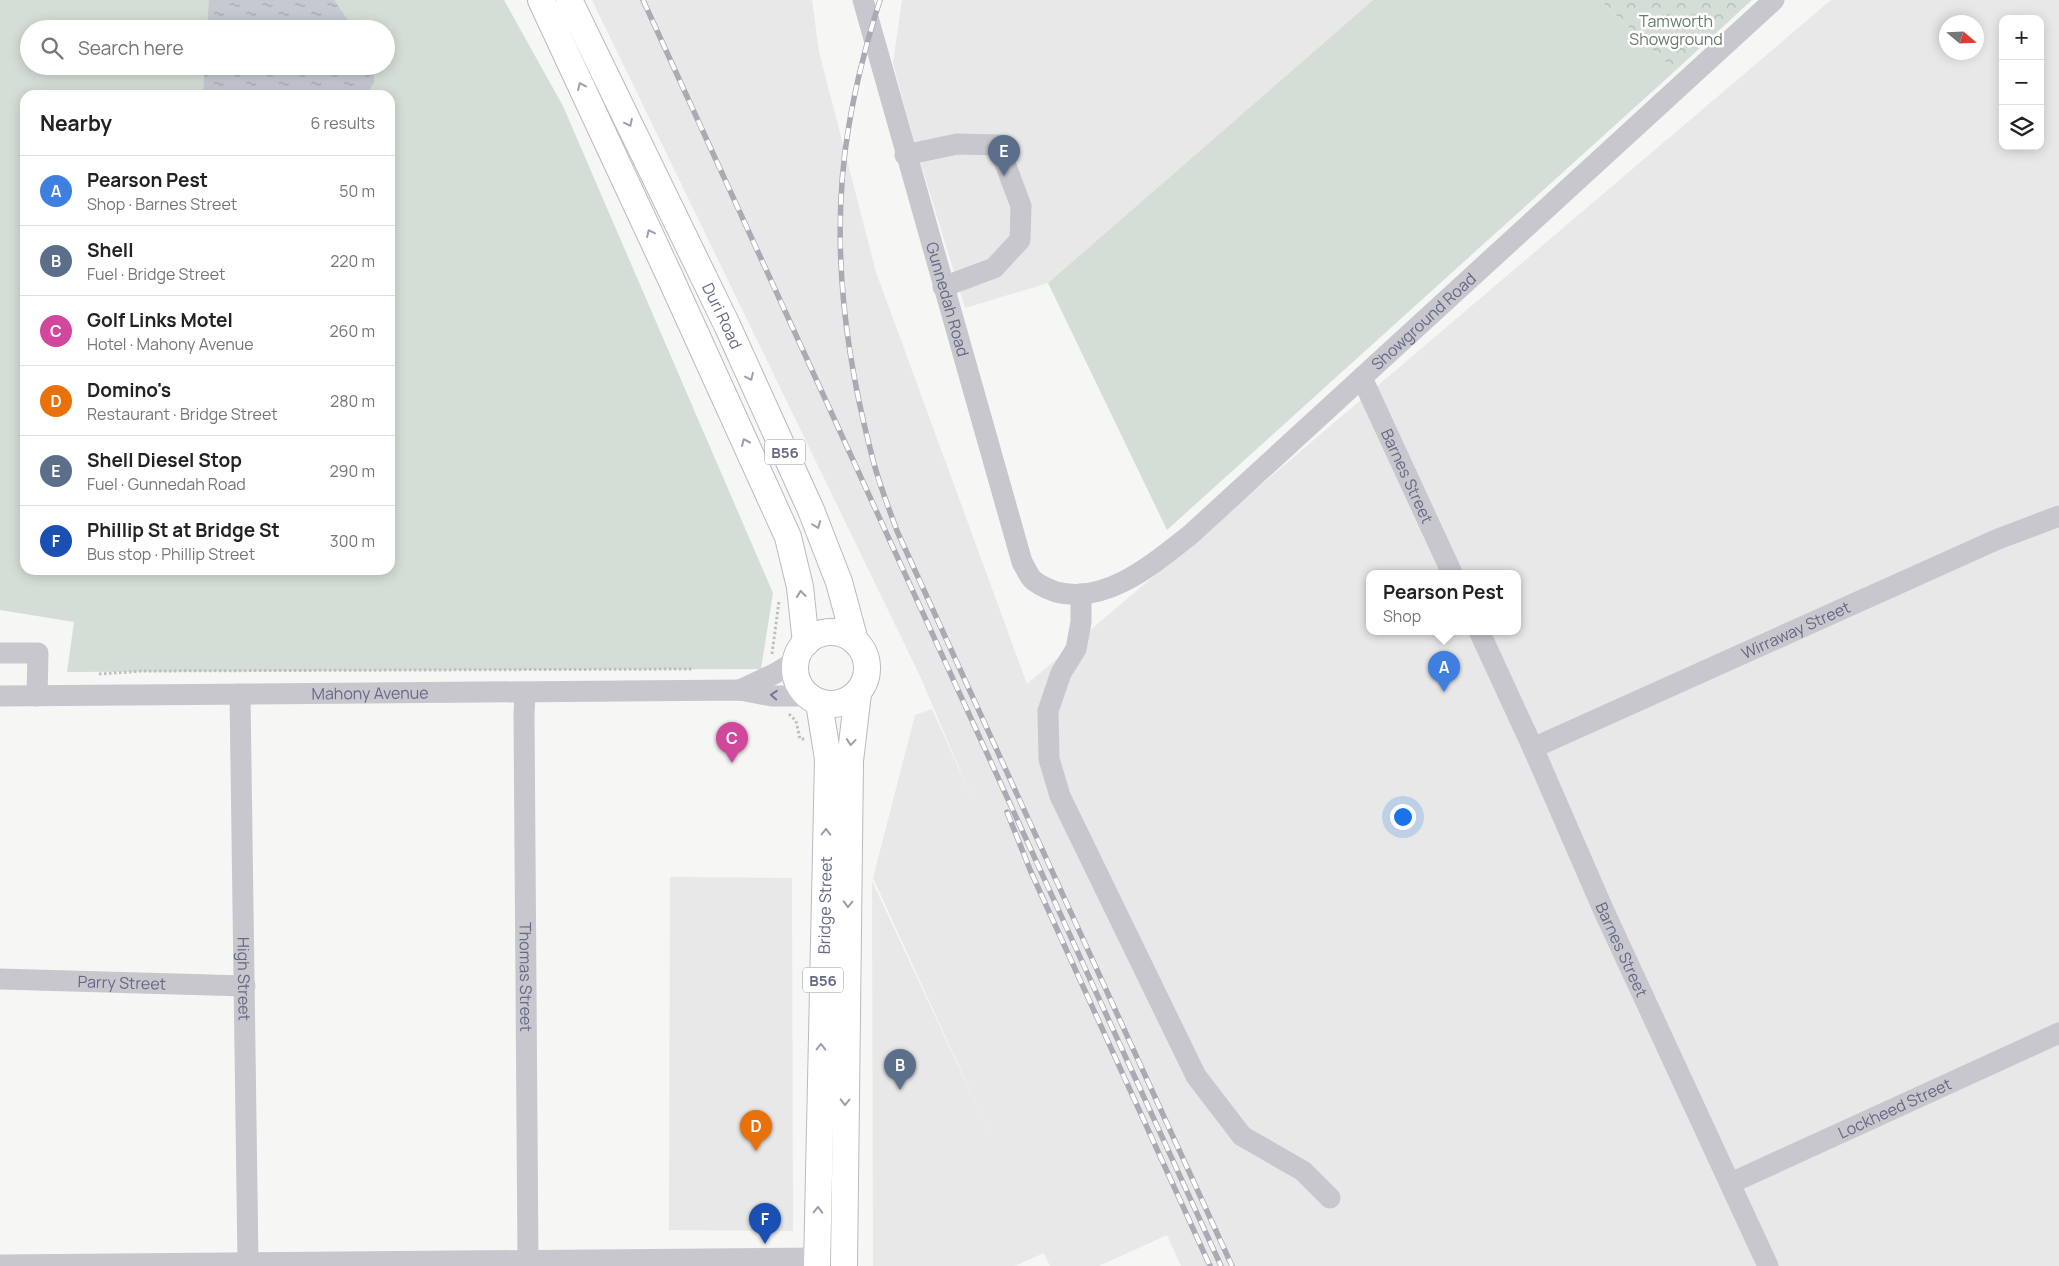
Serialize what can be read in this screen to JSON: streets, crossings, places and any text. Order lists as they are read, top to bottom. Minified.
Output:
{"streets":{"main road":["Duri Road","B56","Bridge Street"],"street":["Gunnedah Road","Showground Road","Barnes Street","Wirraway Street","Mahony Avenue","Thomas Street","High Street","Parry Street","Lockheed Street"]},"crossings":[["Gunnedah Road","Showground Road"],["Duri Road","B56"],["Duri Road","Mahony Avenue"],["Duri Road","Bridge Street"],["Showground Road","Barnes Street"],["B56","Mahony Avenue"],["B56","Bridge Street"],["Barnes Street","Wirraway Street"],["Barnes Street","Lockheed Street"],["Mahony Avenue","Bridge Street"],["Mahony Avenue","Thomas Street"],["Mahony Avenue","High Street"],["High Street","Parry Street"]],"parks":["Tamworth Showground"],"north":"right","page":{"map_buttons":["+","−"],"search":"Search here","heading":["Nearby","6 results"],"pins":["E","A","C","B","D","F"],"list":[{"mark":"A","name":"Pearson Pest","note":"Shop · Barnes Street","value":"50 m"},{"mark":"B","name":"Shell","note":"Fuel · Bridge Street","value":"220 m"},{"mark":"C","name":"Golf Links Motel","note":"Hotel · Mahony Avenue","value":"260 m"},{"mark":"D","name":"Domino's","note":"Restaurant · Bridge Street","value":"280 m"},{"mark":"E","name":"Shell Diesel Stop","note":"Fuel · Gunnedah Road","value":"290 m"},{"mark":"F","name":"Phillip St at Bridge St","note":"Bus stop · Phillip Street","value":"300 m"}],"popup":["Pearson Pest","Shop"]}}
